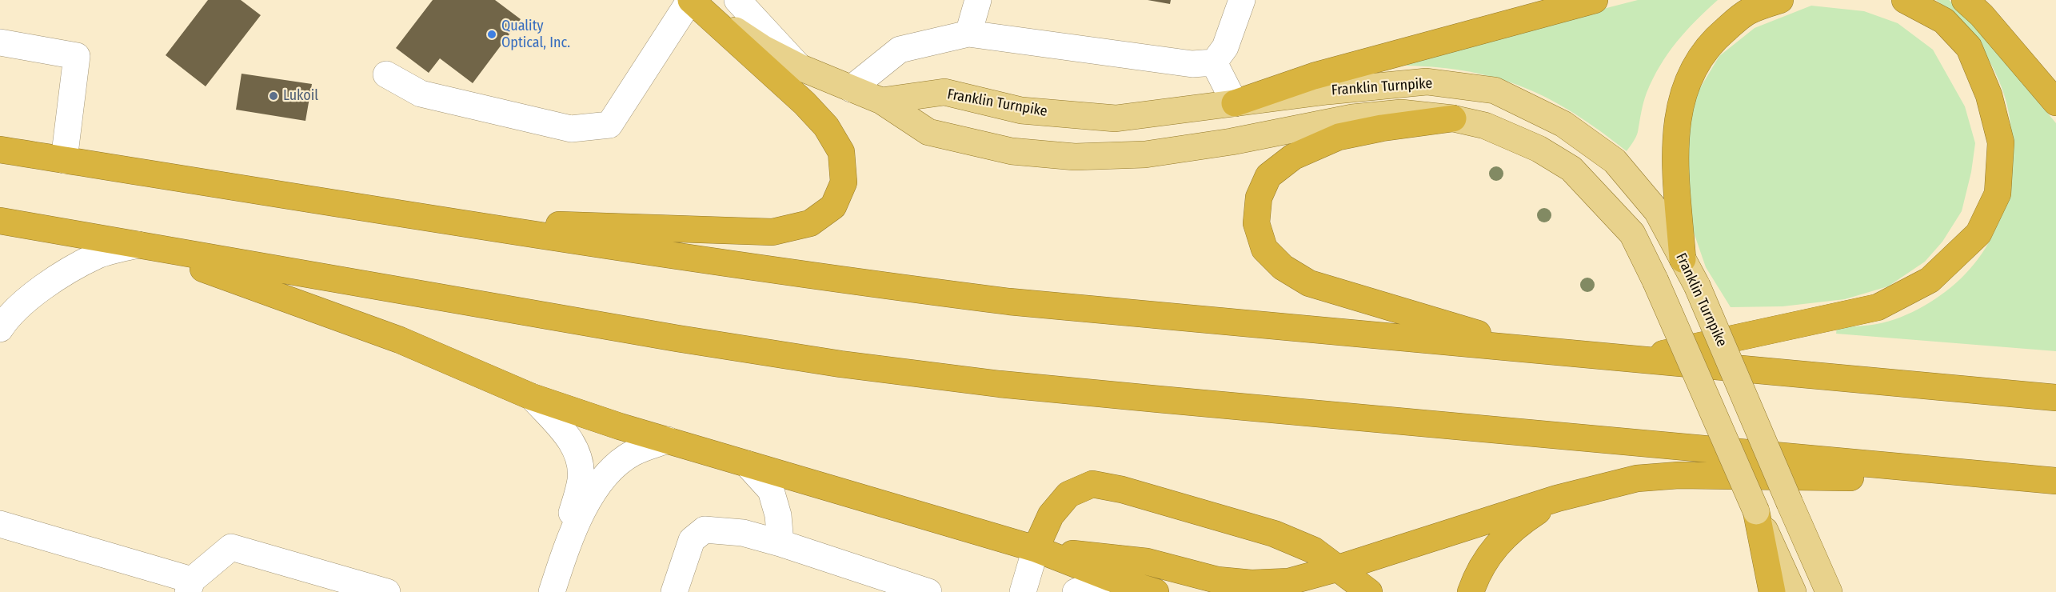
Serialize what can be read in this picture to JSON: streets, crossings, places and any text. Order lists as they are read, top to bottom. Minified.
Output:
{"streets":{"main road":["Franklin Turnpike"]},"places":["Quality Optical, Inc.","Lukoil"]}
